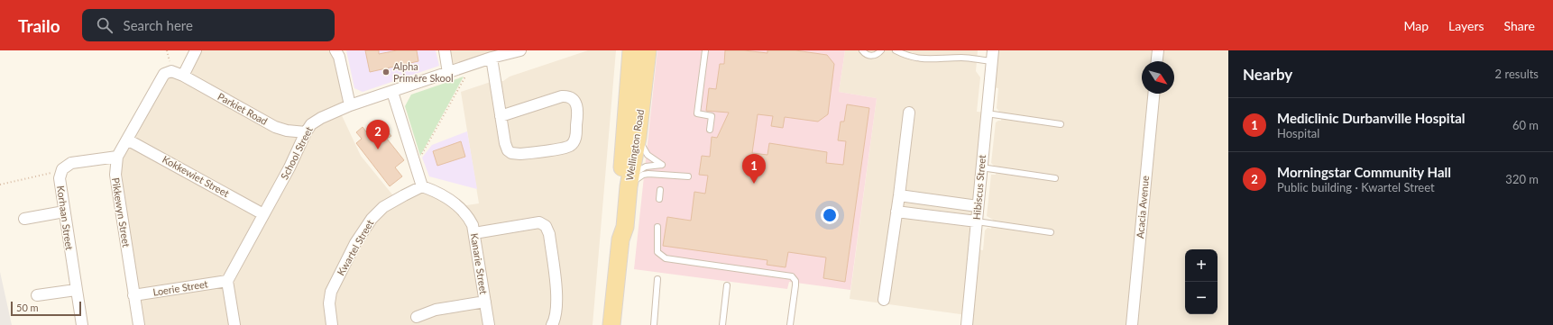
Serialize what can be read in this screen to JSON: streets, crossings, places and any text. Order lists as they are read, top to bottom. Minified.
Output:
{"streets":{"main road":["Wellington Road"],"street":["Parkiet Road","School Street","Kokkewiet Street","Hibiscus Street","Acacia Avenue","Pikkewyn Street","Korhaan Street","Kwartel Street","Kanarie Street","Loerie Street"]},"crossings":[["Parkiet Road","School Street"],["Parkiet Road","Pikkewyn Street"],["School Street","Kokkewiet Street"],["School Street","Loerie Street"],["Kokkewiet Street","Pikkewyn Street"],["Pikkewyn Street","Loerie Street"],["Kwartel Street","Kanarie Street"]],"places":["Alpha Primêre Skool"],"scale_bar":"50 m","north":"bottom right","page":{"header":"Trailo","search":"Search here","nav":["Map","Layers","Share"],"heading":["Nearby","2 results"],"list":[{"mark":"1","name":"Mediclinic Durbanville Hospital","note":"Hospital","value":"60 m"},{"mark":"2","name":"Morningstar Community Hall","note":"Public building · Kwartel Street","value":"320 m"}],"pins":["2","1"],"map_buttons":["+","−"],"scale":"50 m"}}
